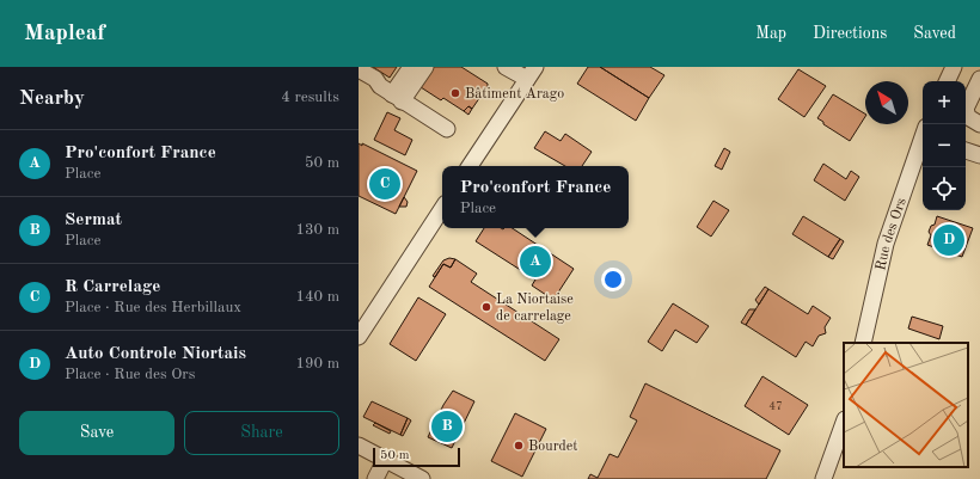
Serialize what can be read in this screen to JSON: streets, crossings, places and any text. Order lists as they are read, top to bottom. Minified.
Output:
{"streets":{"street":["Rue des Ors"]},"places":["Bâtiment Arago","La Niortaise de carrelage","Bourdet"],"house_numbers":["47"],"scale_bar":"50 m","north":"top left","page":{"header":"Mapleaf","nav":["Map","Directions","Saved"],"heading":["Nearby","4 results"],"map_buttons":["+","−"],"list":[{"mark":"A","name":"Pro'confort France","note":"Place","value":"50 m"},{"mark":"B","name":"Sermat","note":"Place","value":"130 m"},{"mark":"C","name":"R Carrelage","note":"Place · Rue des Herbillaux","value":"140 m"},{"mark":"D","name":"Auto Controle Niortais","note":"Place · Rue des Ors","value":"190 m"}],"popup":["Pro'confort France","Place"],"pins":["C","D","A","B"],"buttons":["Save","Share"],"scale":"50 m"}}
